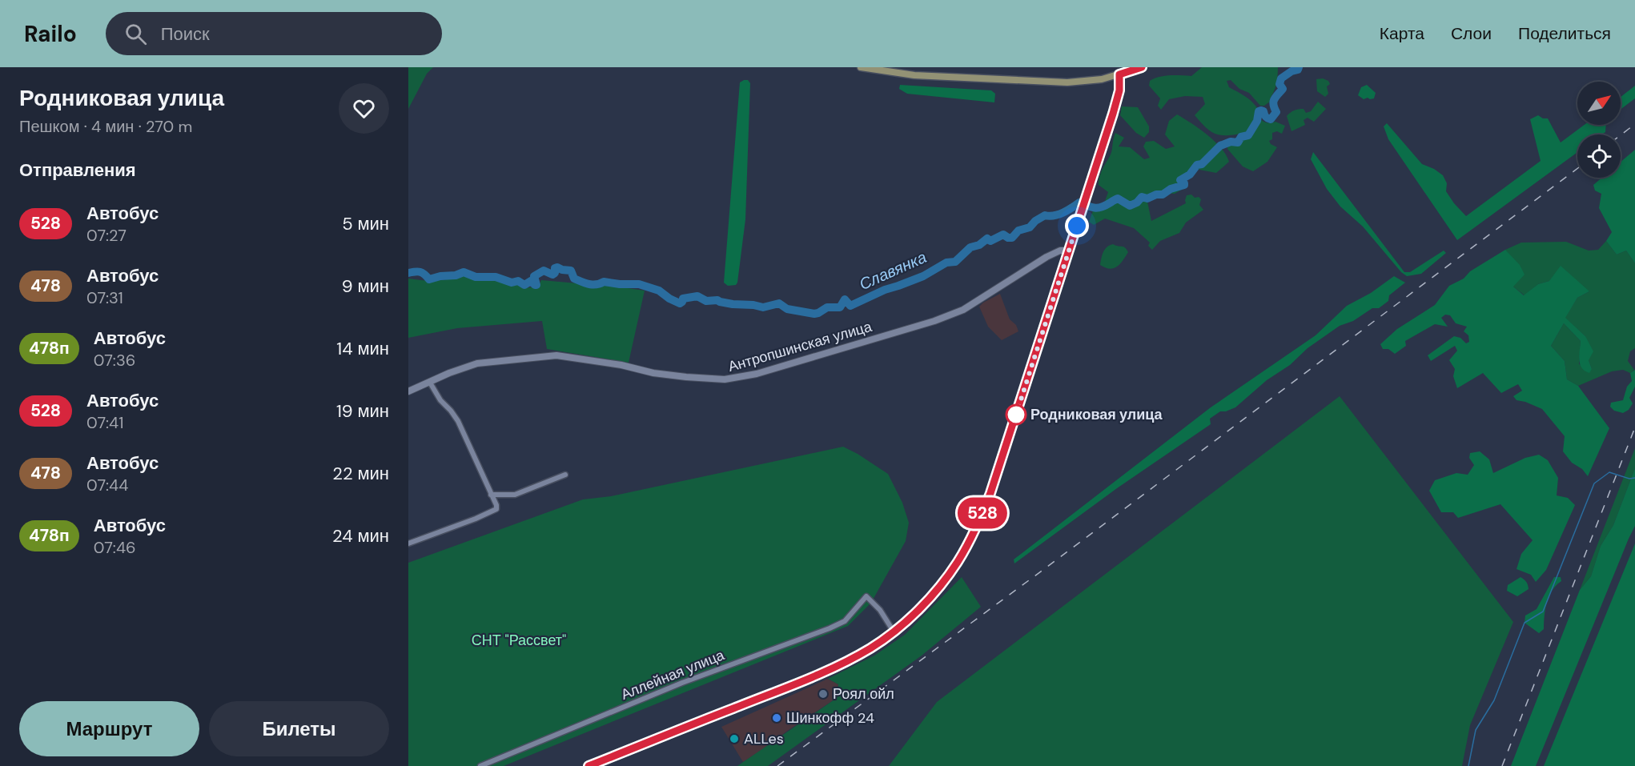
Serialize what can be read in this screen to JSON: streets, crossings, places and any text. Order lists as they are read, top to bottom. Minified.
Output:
{"streets":{"street":["Антропшинская улица","Аллейная улица"]},"water":["Славянка"],"parks":["СНТ \"Рассвет\""],"places":["Родниковая улица","Роял ойл","Шинкофф 24","ALLes"],"lines":["bus line 528"],"north":"top right","page":{"header":"Railo","search":"Поиск","nav":["Карта","Слои","Поделиться"],"heading":[["Родниковая улица","Пешком · 4 мин · 270 m"],"Отправления"],"on_map":"528","list":[{"mark":"528","name":"Автобус","note":"07:27","value":"5 мин"},{"mark":"478","name":"Автобус","note":"07:31","value":"9 мин"},{"mark":"478п","name":"Автобус","note":"07:36","value":"14 мин"},{"mark":"528","name":"Автобус","note":"07:41","value":"19 мин"},{"mark":"478","name":"Автобус","note":"07:44","value":"22 мин"},{"mark":"478п","name":"Автобус","note":"07:46","value":"24 мин"}],"buttons":["Маршрут","Билеты"]}}
